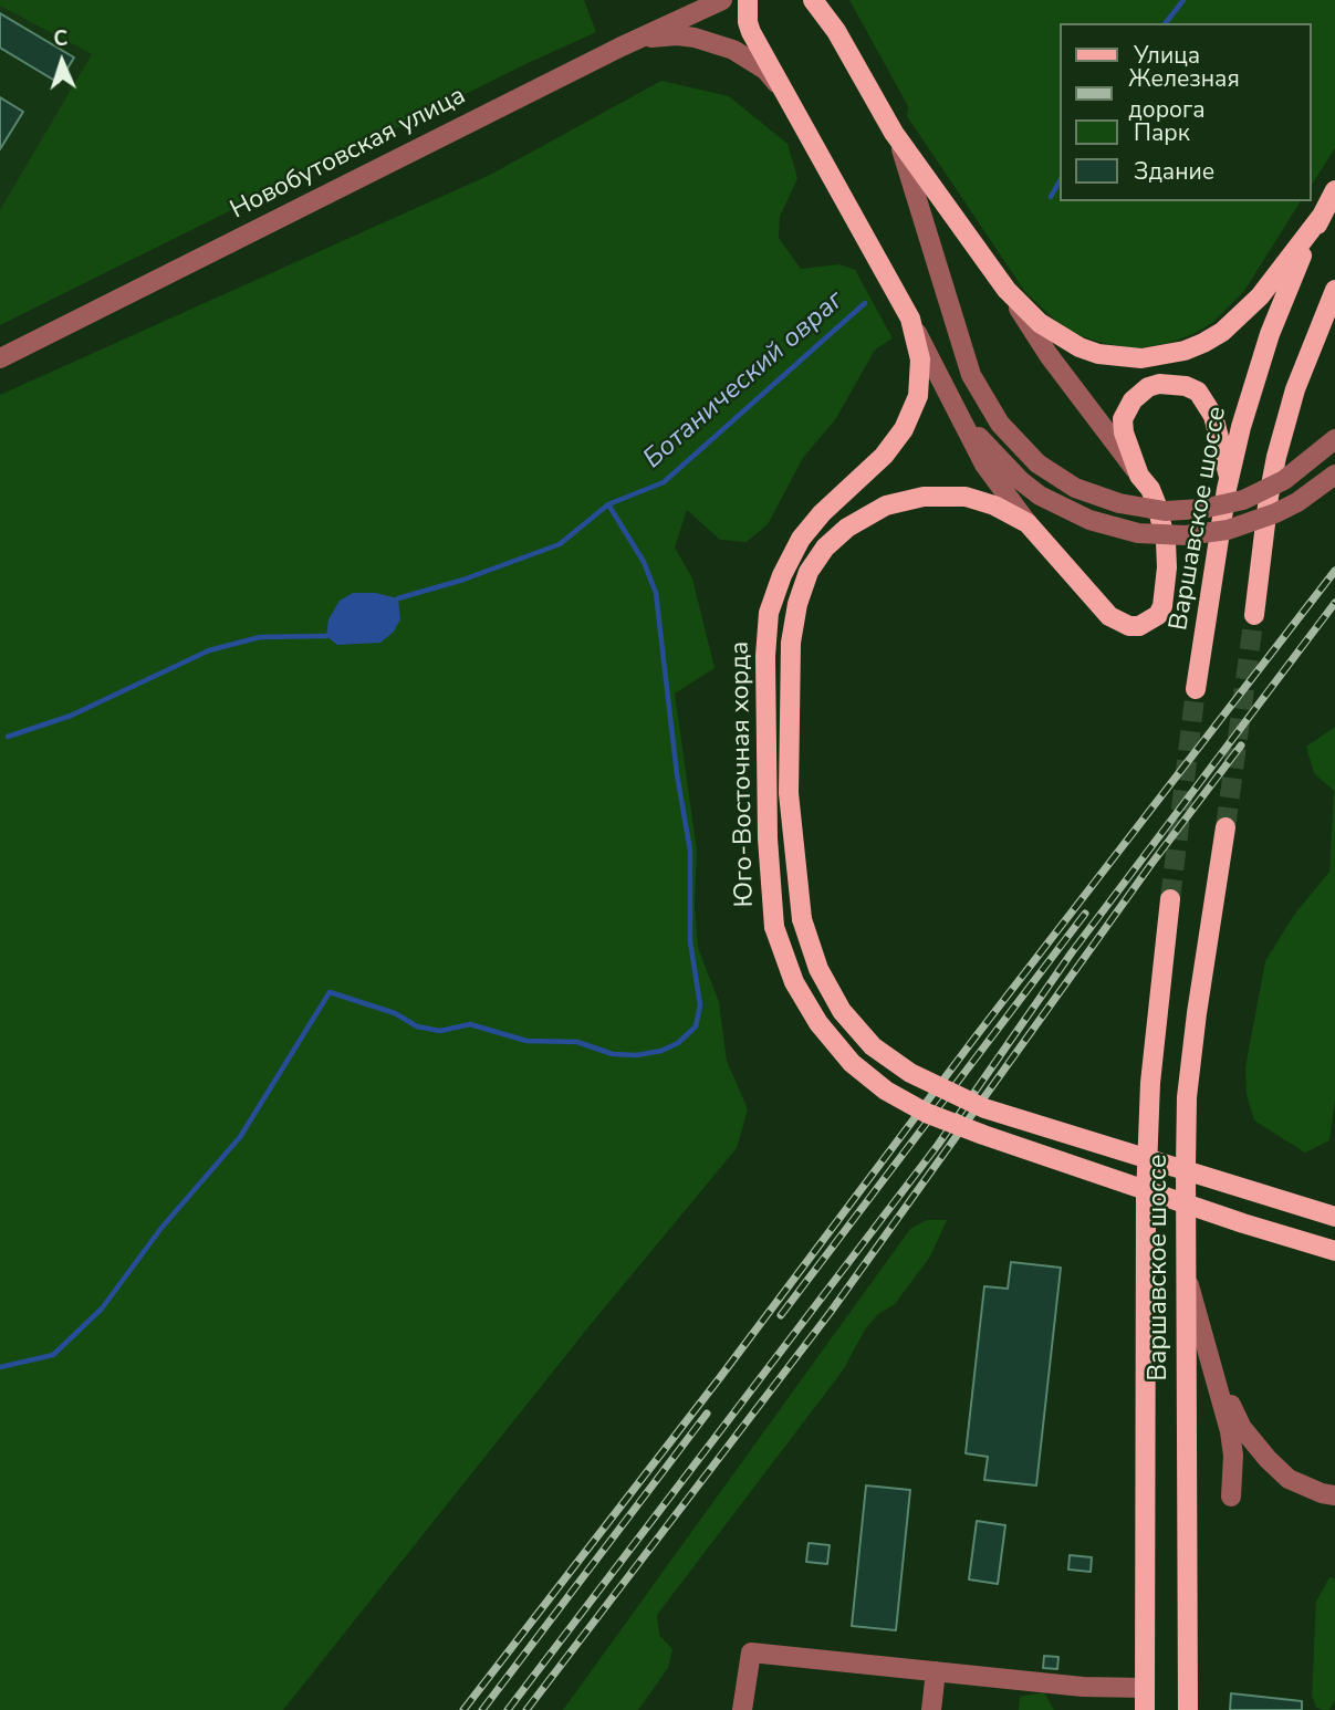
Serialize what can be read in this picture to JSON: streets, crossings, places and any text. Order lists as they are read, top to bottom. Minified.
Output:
{"streets":{"main road":["Варшавское шоссе","Юго-Восточная хорда"],"street":["Новобутовская улица"]},"water":["Ботанический овраг"],"legend":["Улица","Железная дорога","Парк","Здание"],"north":"top"}
